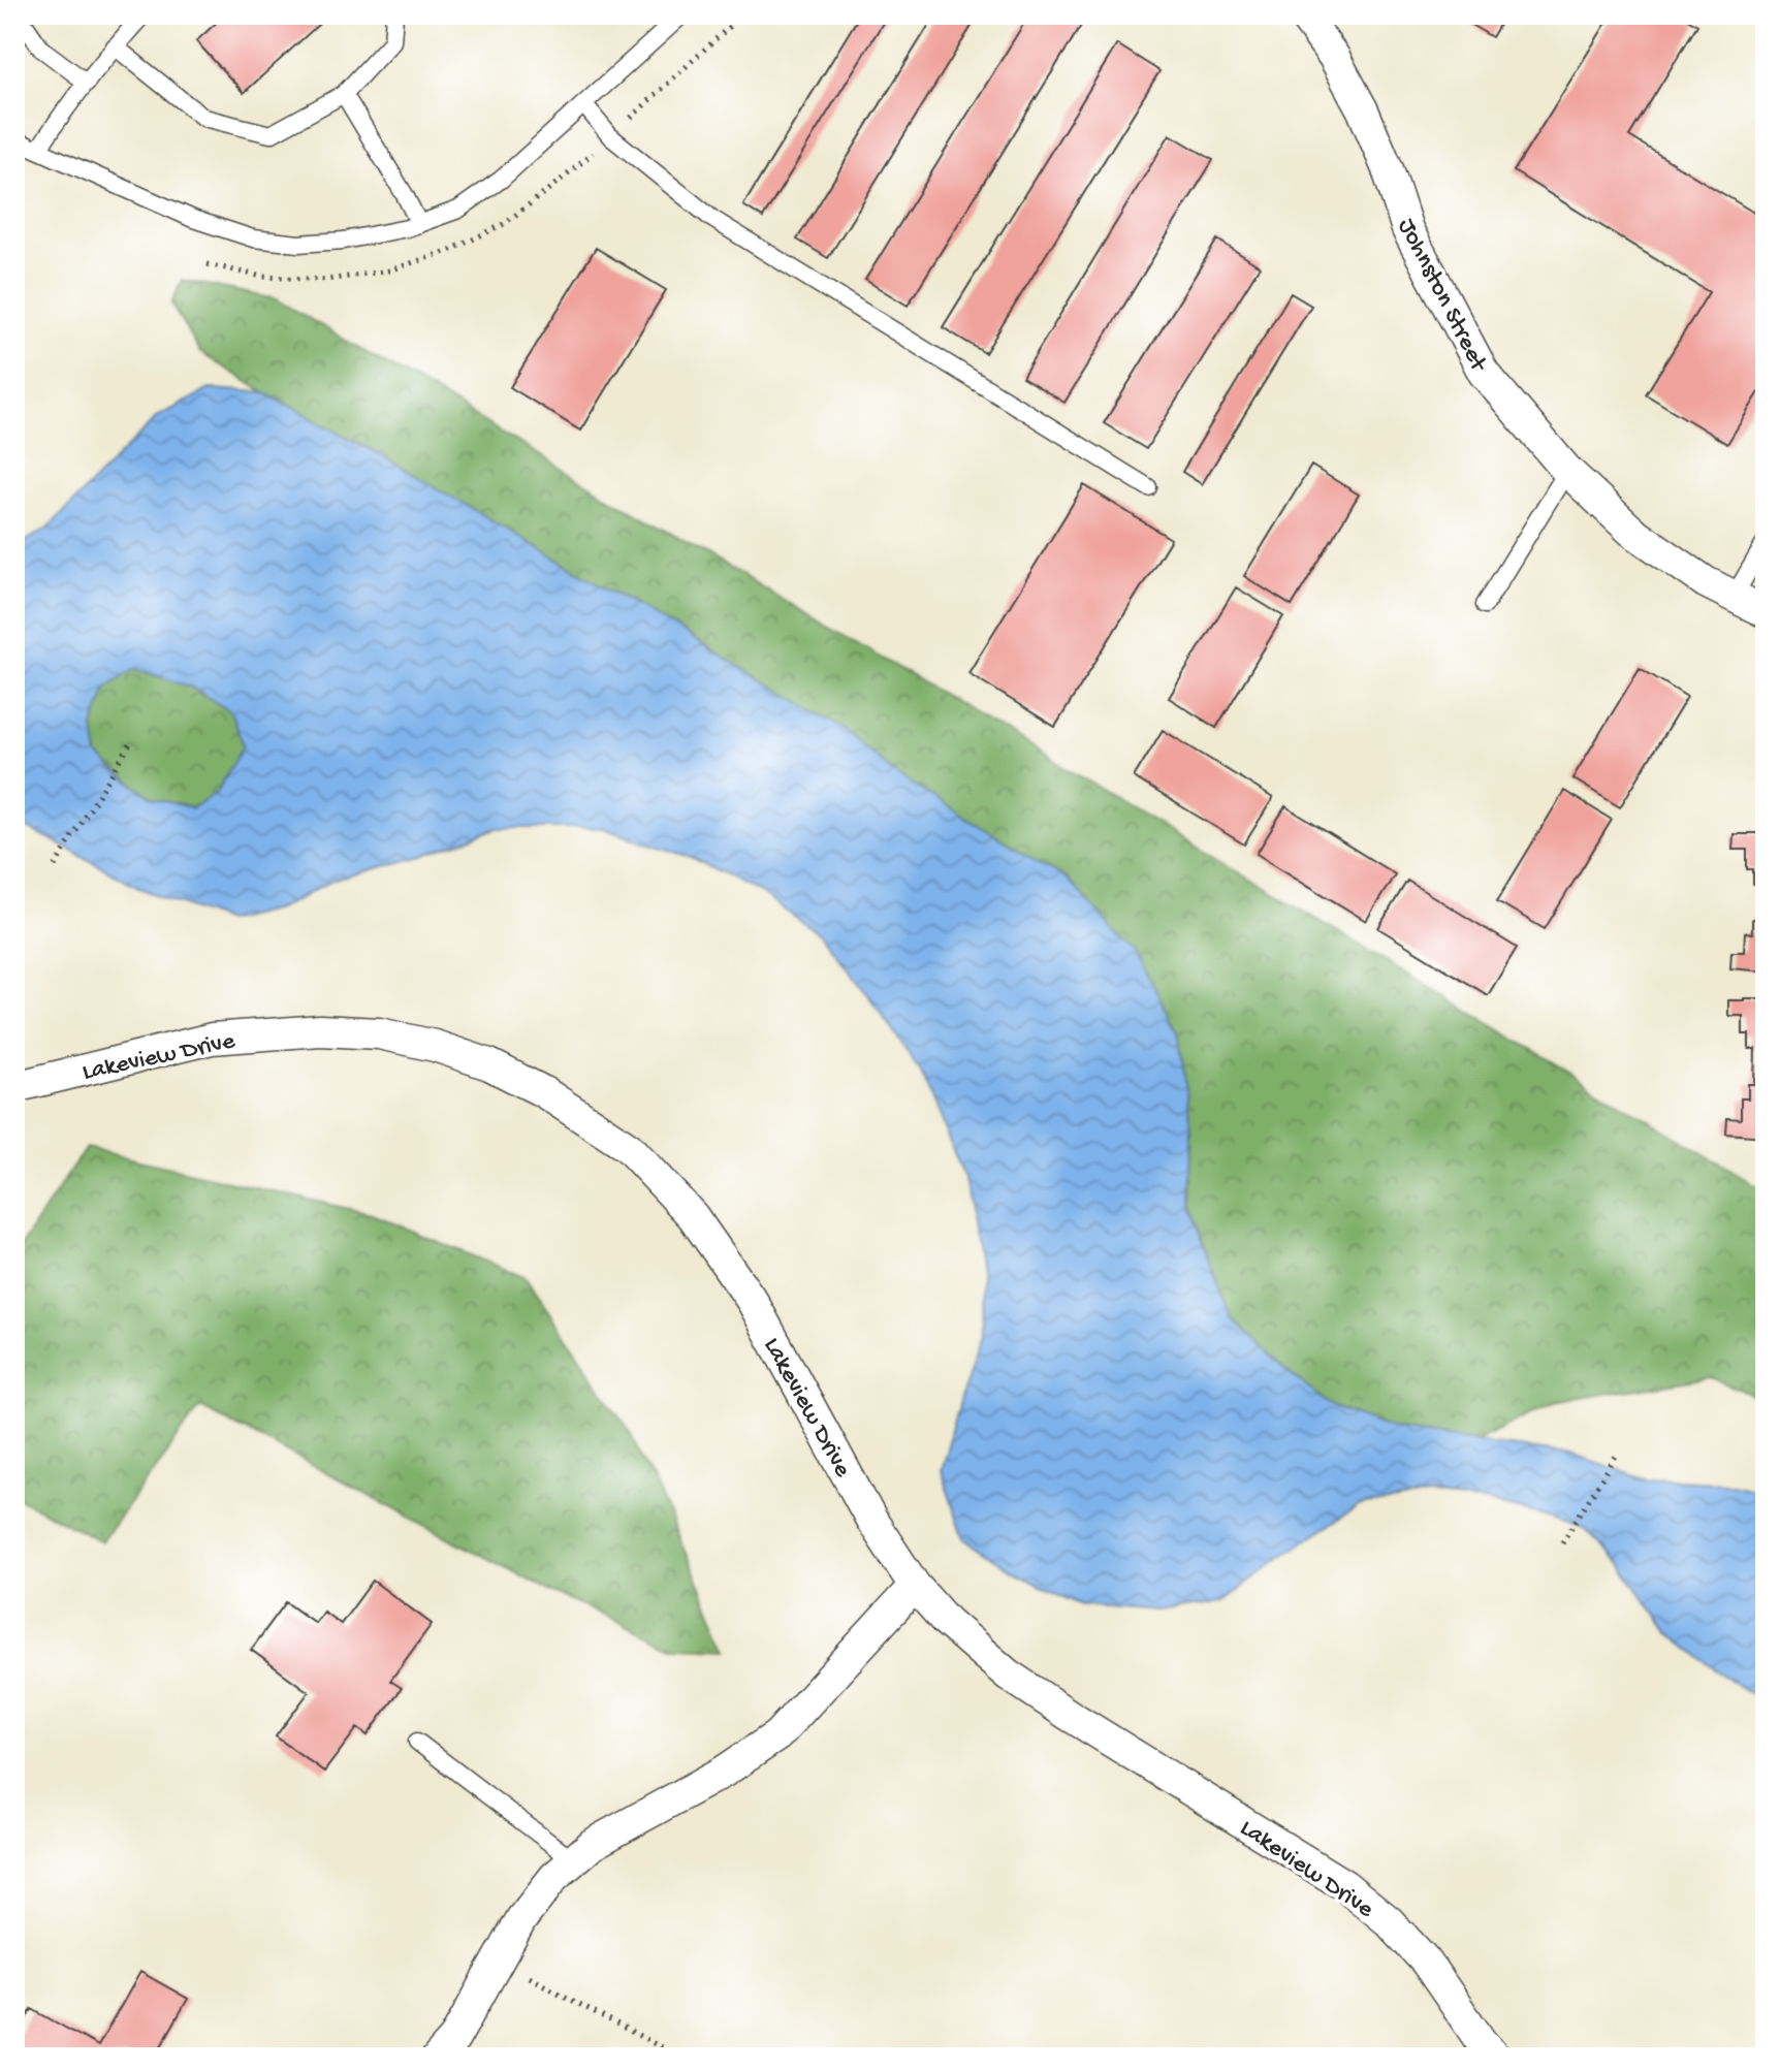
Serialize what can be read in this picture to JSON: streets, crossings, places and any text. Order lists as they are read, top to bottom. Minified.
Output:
{"streets":{"street":["Johnston Street","Lakeview Drive"]}}
